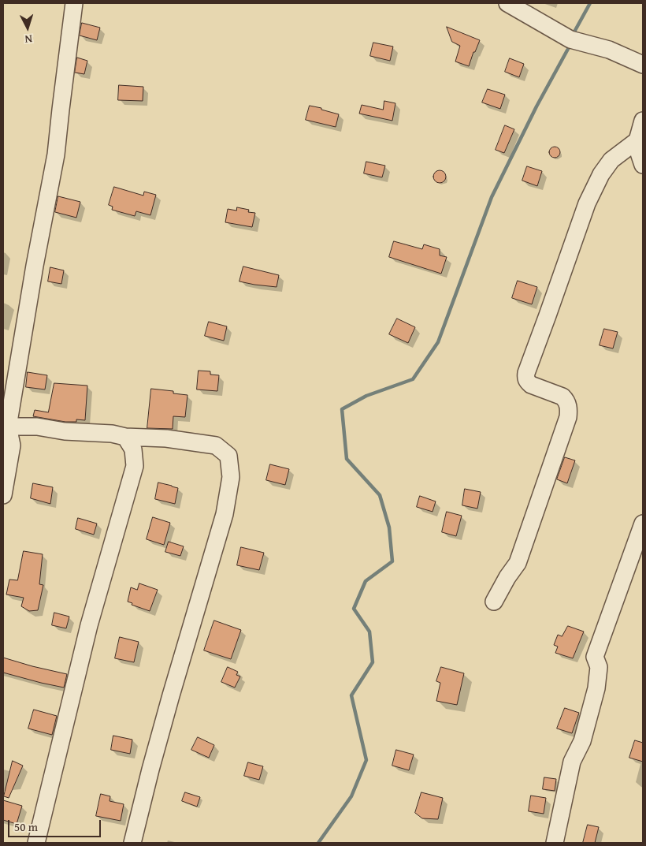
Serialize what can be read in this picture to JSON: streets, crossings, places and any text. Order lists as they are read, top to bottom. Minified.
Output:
{"scale_bar":"50 m","north":"bottom"}
